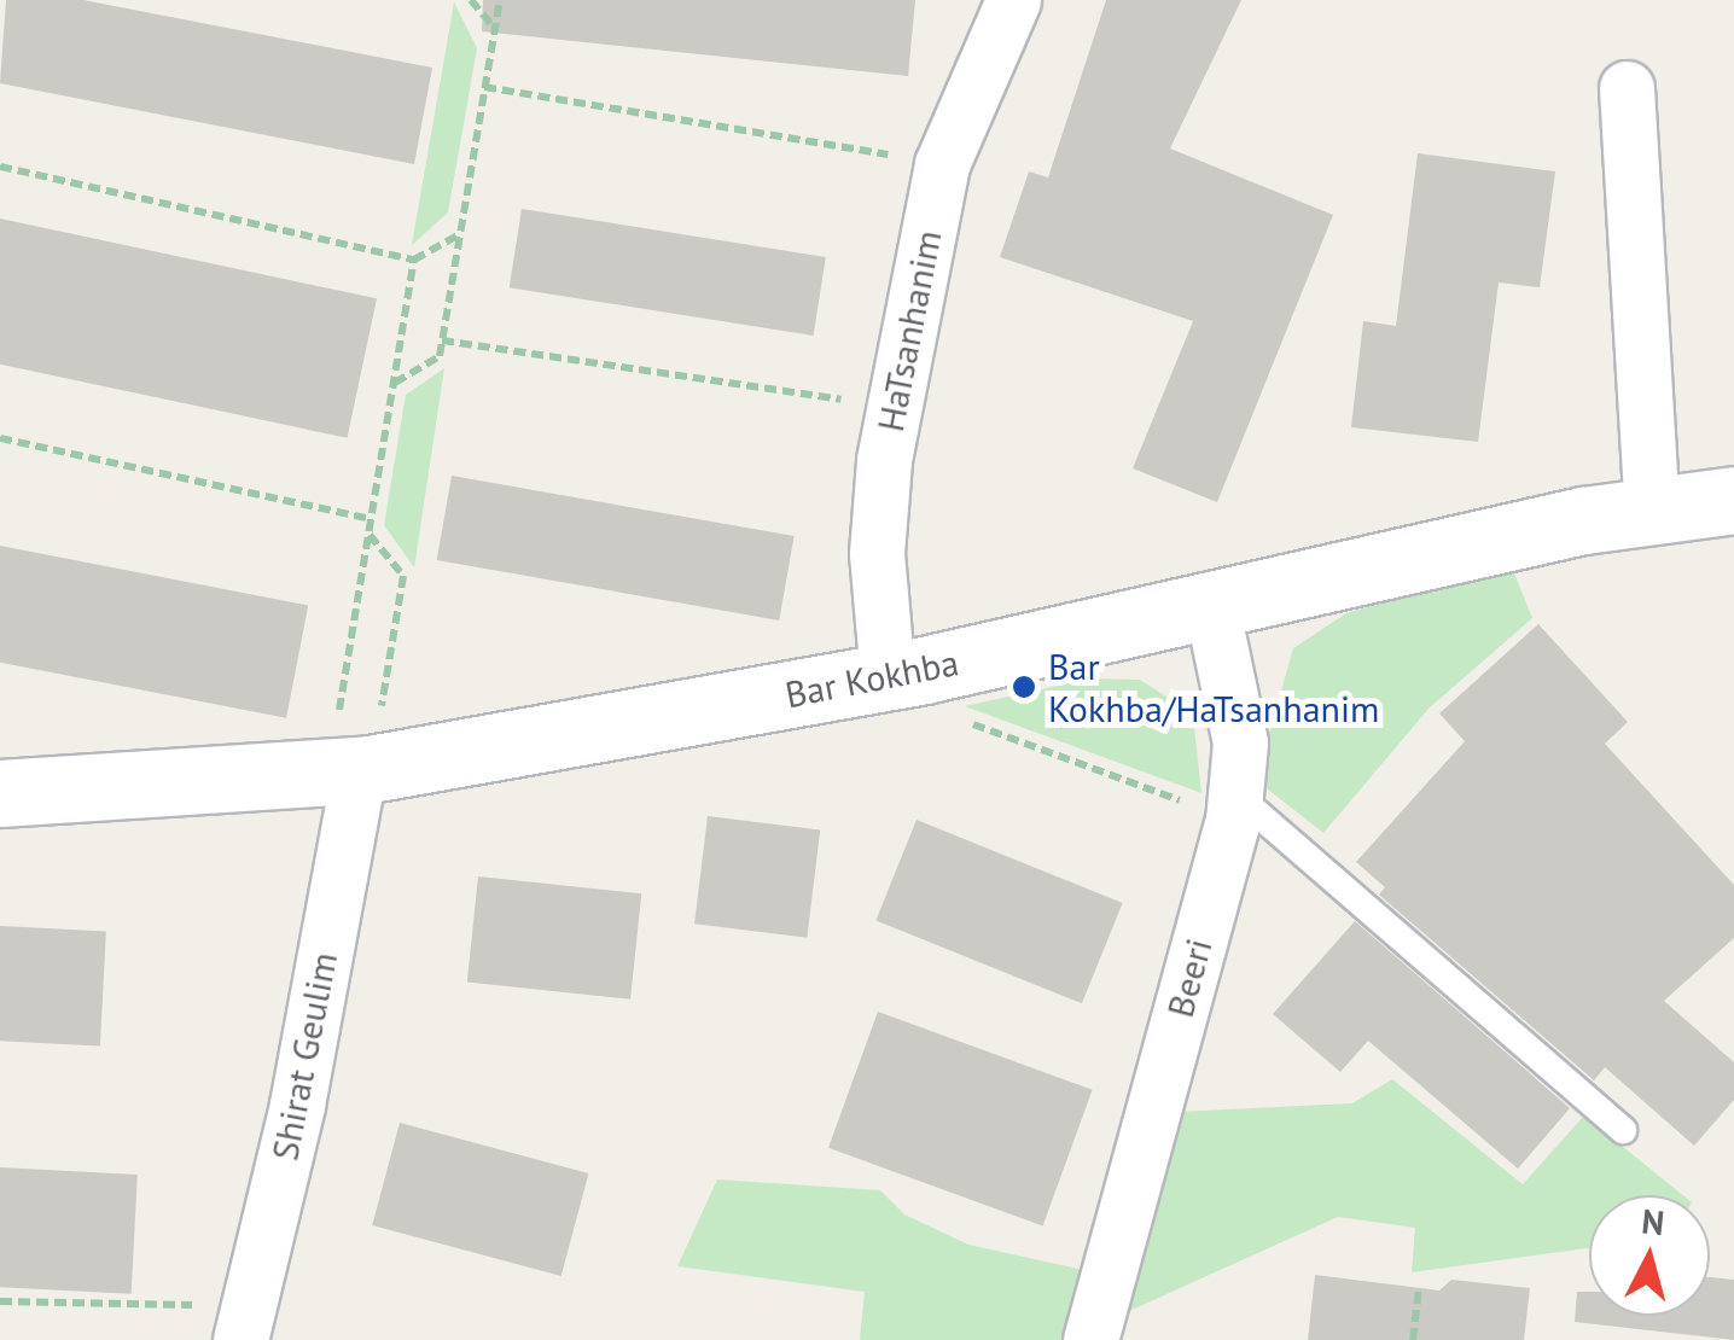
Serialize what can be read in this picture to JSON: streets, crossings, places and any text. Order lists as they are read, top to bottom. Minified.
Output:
{"streets":{"street":["HaTsanhanim","Bar Kokhba","Beeri","Shirat Geulim"]},"crossings":[["HaTsanhanim","Bar Kokhba"],["Bar Kokhba","Beeri"],["Bar Kokhba","Shirat Geulim"]],"places":["Bar Kokhba/HaTsanhanim"],"north":"top"}
